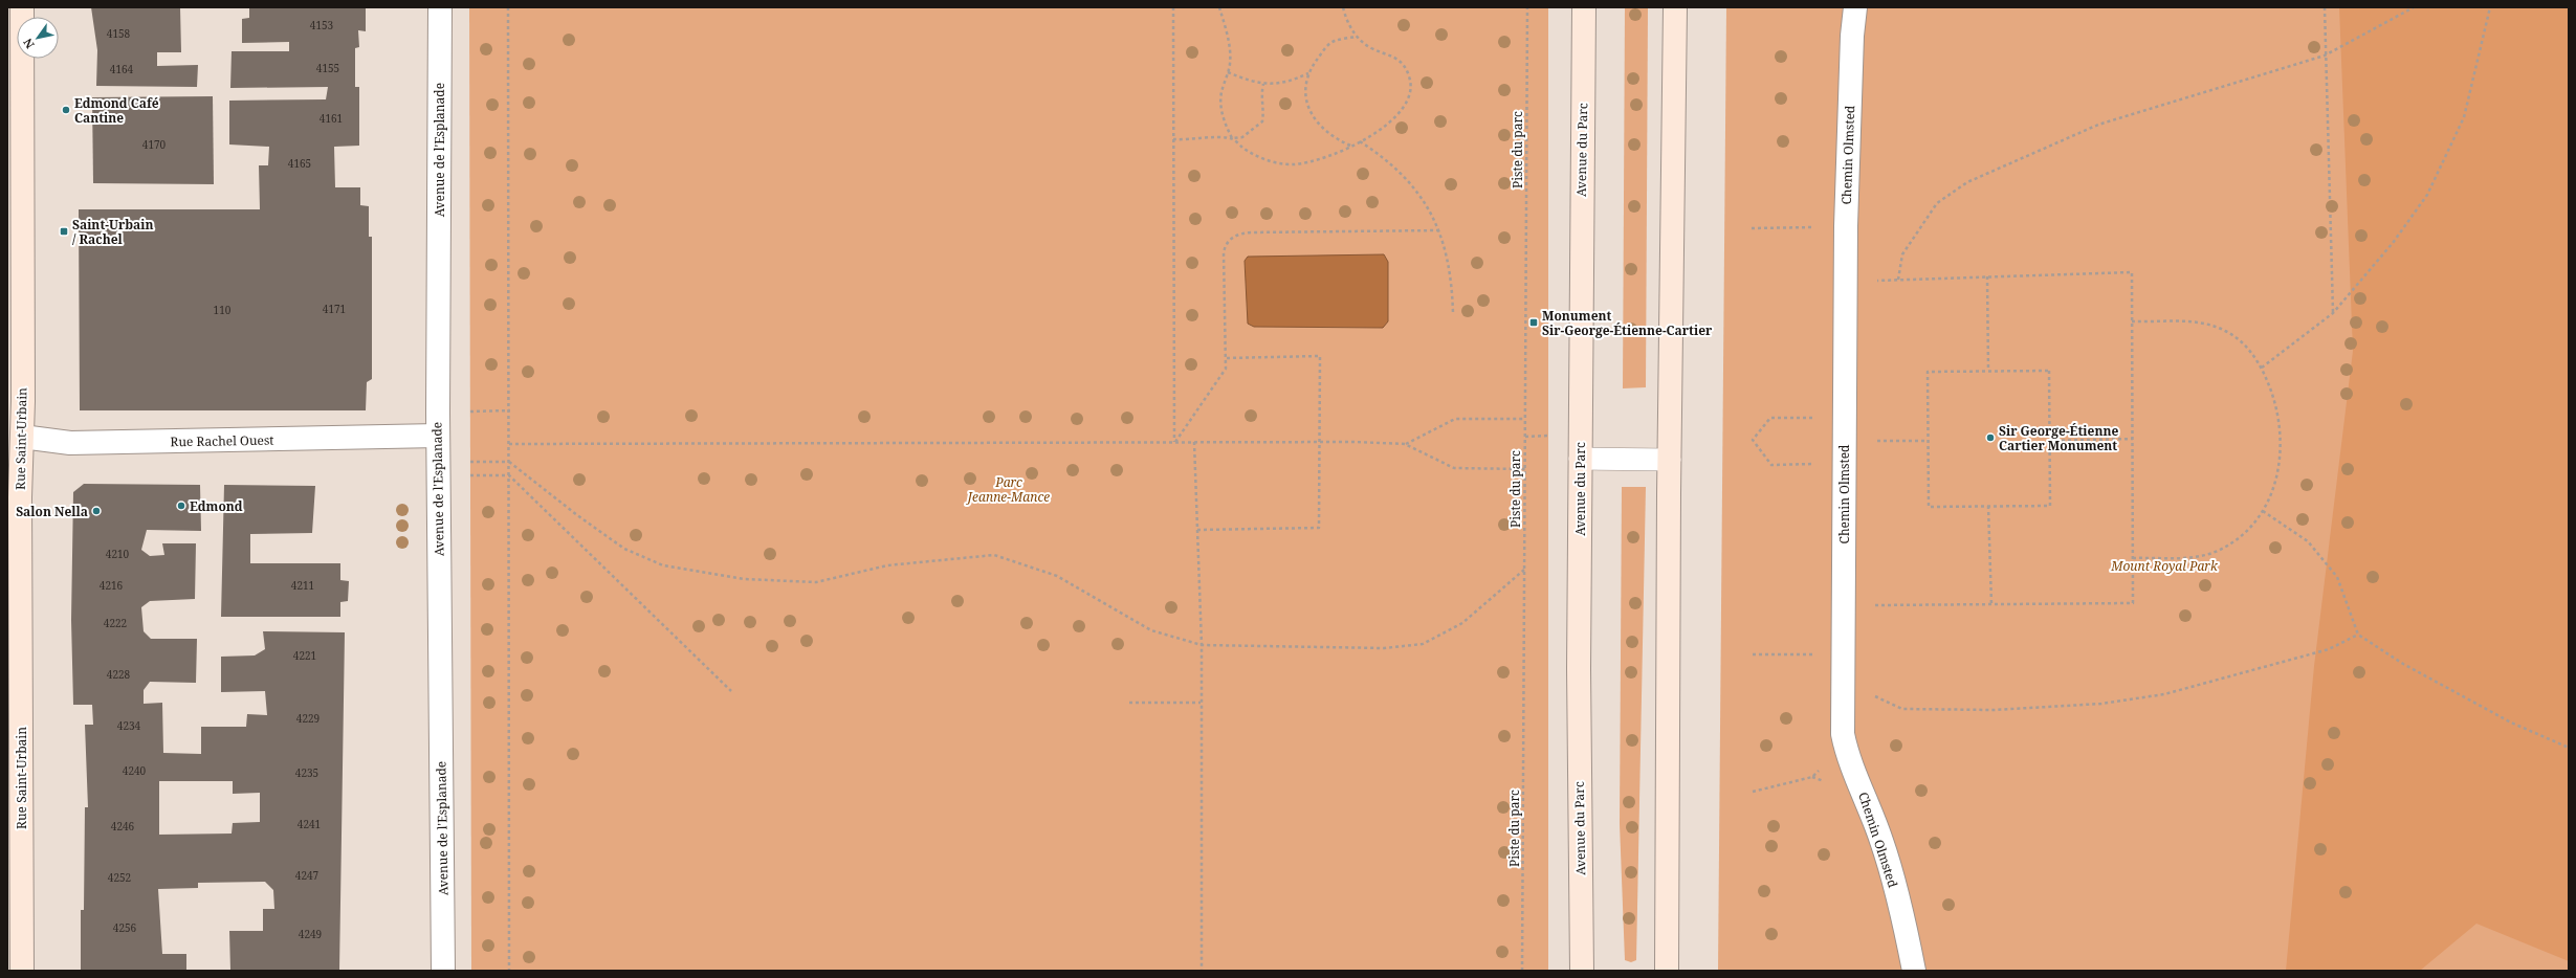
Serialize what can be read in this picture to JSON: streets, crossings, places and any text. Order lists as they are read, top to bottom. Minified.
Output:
{"streets":{"main road":["Avenue du Parc","Rue Saint-Urbain"],"street":["Avenue de l'Esplanade","Chemin Olmsted","Rue Rachel Ouest"],"path":["Piste du parc"]},"crossings":[["Avenue de l'Esplanade","Rue Rachel Ouest"],["Rue Saint-Urbain","Rue Rachel Ouest"]],"parks":["Parc Jeanne-Mance","Mount Royal Park"],"places":{"other":["Edmond Café Cantine","Sir George-Étienne Cartier Monument","Edmond","Salon Nella"],"transit":["Saint-Urbain / Rachel","Monument Sir-George-Étienne-Cartier"]},"house_numbers":["4153","4158","4155","4164","4161","4170","4165","4171","110","4210","4216","4211","4222","4221","4228","4229","4234","4240","4235","4241","4246","4247","4252","4256","4249"],"north":"bottom left"}
